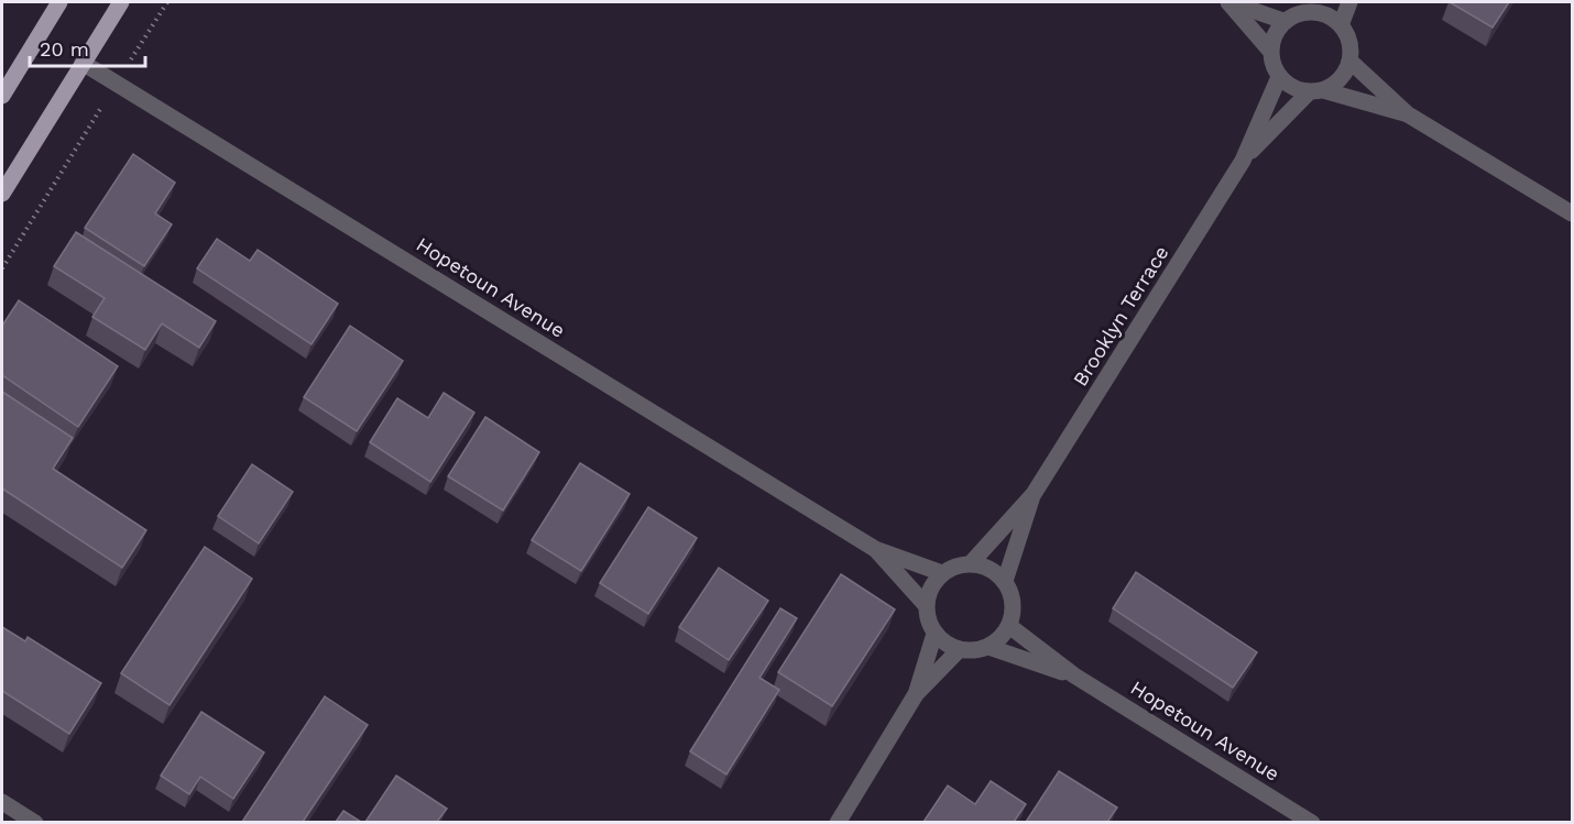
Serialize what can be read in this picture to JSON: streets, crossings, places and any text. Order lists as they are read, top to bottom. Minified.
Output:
{"streets":{"street":["Hopetoun Avenue","Brooklyn Terrace"]},"crossings":[["Hopetoun Avenue","Brooklyn Terrace"]],"scale_bar":"20 m"}
